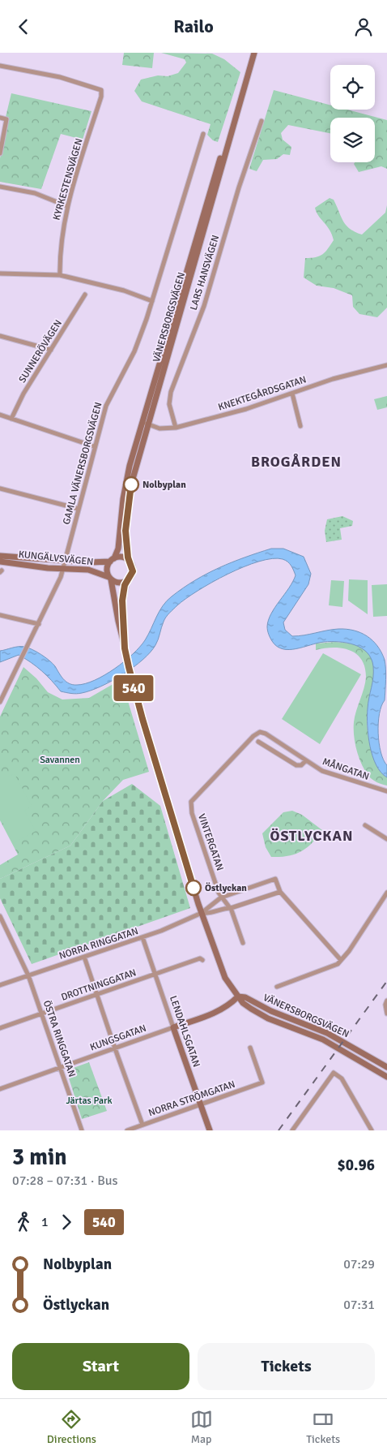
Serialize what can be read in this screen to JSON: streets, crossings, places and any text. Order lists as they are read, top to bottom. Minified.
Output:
{"streets":{"main road":["VÄNERSBORGSVÄGEN","KUNGÄLVSVÄGEN","LENDAHLSGATAN","KUNGSGATAN"],"street":["KYRKESTENSVÄGEN","LARS HANSVÄGEN","SUNNERÖVÄGEN","KNEKTEGÅRDSGATAN","GAMLA VÄNERSBORGSVÄGEN","MÅNGATAN","VINTERGATAN","NORRA RINGGATAN","DROTTNINGGATAN","ÖSTRA RINGGATAN","NORRA STRÖMGATAN"]},"crossings":[["LARS HANSVÄGEN","KNEKTEGÅRDSGATAN"],["VÄNERSBORGSVÄGEN","KNEKTEGÅRDSGATAN"],["VÄNERSBORGSVÄGEN","KUNGÄLVSVÄGEN"],["VÄNERSBORGSVÄGEN","NORRA RINGGATAN"],["VÄNERSBORGSVÄGEN","KUNGSGATAN"],["GAMLA VÄNERSBORGSVÄGEN","KUNGÄLVSVÄGEN"],["MÅNGATAN","VINTERGATAN"],["NORRA RINGGATAN","LENDAHLSGATAN"],["NORRA RINGGATAN","ÖSTRA RINGGATAN"],["DROTTNINGGATAN","LENDAHLSGATAN"],["DROTTNINGGATAN","ÖSTRA RINGGATAN"],["LENDAHLSGATAN","KUNGSGATAN"],["LENDAHLSGATAN","NORRA STRÖMGATAN"],["KUNGSGATAN","ÖSTRA RINGGATAN"]],"districts":["BROGÅRDEN","ÖSTLYCKAN"],"parks":["Savannen","Järtas Park"],"places":["Nolbyplan","Östlyckan"],"lines":["bus line 540"],"page":{"header":"Railo","on_map":"540","heading":["3 min","07:28 – 07:31 · Bus","$0.96"],"legs":["1","540"],"list":[{"name":"Nolbyplan","value":"07:29"},{"name":"Östlyckan","value":"07:31"}],"buttons":["Start","Tickets"],"tabs":["Directions","Map","Tickets"]}}
